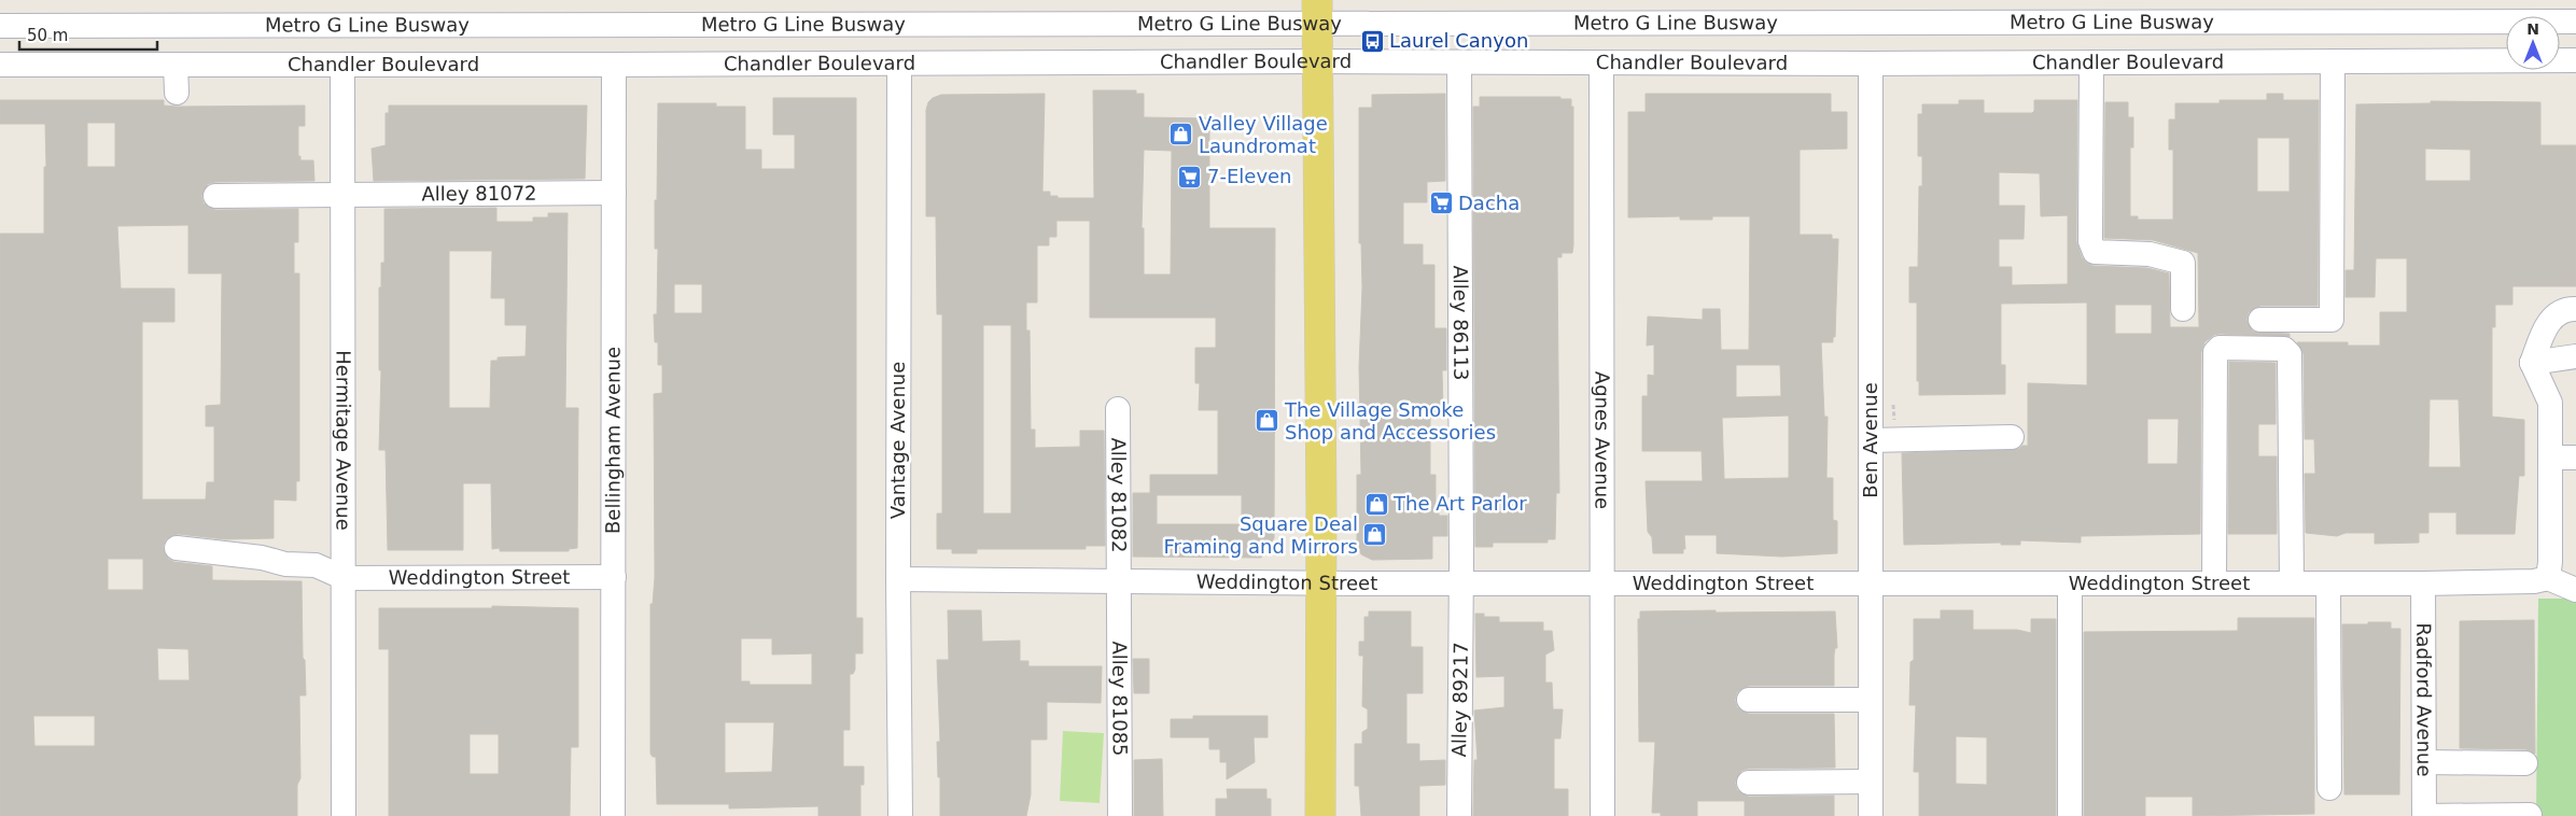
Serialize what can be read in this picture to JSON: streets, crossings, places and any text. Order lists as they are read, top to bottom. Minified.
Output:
{"streets":{"street":["Metro G Line Busway","Chandler Boulevard","Alley 81072","Alley 86113","Agnes Avenue","Hermitage Avenue","Bellingham Avenue","Vantage Avenue","Ben Avenue","Alley 81082","Weddington Street","Alley 81085","Alley 89217","Radford Avenue"]},"crossings":[["Chandler Boulevard","Alley 86113"],["Chandler Boulevard","Agnes Avenue"],["Chandler Boulevard","Hermitage Avenue"],["Chandler Boulevard","Bellingham Avenue"],["Chandler Boulevard","Vantage Avenue"],["Chandler Boulevard","Ben Avenue"],["Alley 81072","Hermitage Avenue"],["Alley 81072","Bellingham Avenue"],["Alley 86113","Weddington Street"],["Alley 86113","Alley 89217"],["Agnes Avenue","Weddington Street"],["Hermitage Avenue","Weddington Street"],["Bellingham Avenue","Weddington Street"],["Vantage Avenue","Weddington Street"],["Ben Avenue","Weddington Street"],["Alley 81082","Weddington Street"],["Alley 81082","Alley 81085"],["Weddington Street","Alley 81085"],["Weddington Street","Alley 89217"],["Weddington Street","Radford Avenue"]],"places":{"bus stop":["Laurel Canyon"],"shop":["Valley Village Laundromat","The Village Smoke Shop and Accessories","The Art Parlor","Square Deal Framing and Mirrors"],"supermarket":["7-Eleven","Dacha"]},"scale_bar":"50 m","north":"top"}
